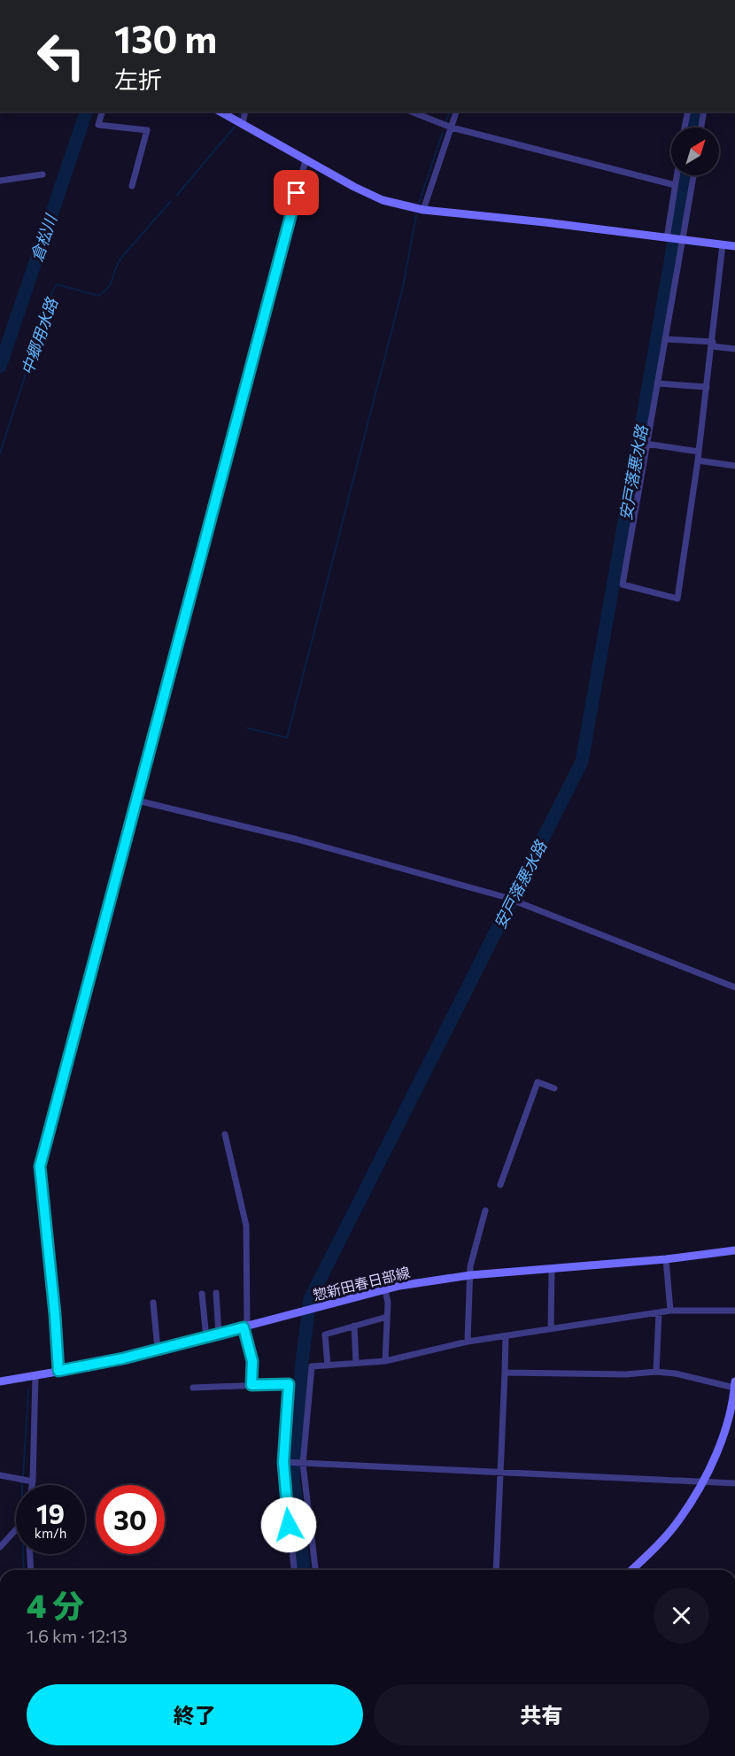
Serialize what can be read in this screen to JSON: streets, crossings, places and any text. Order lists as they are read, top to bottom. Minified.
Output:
{"streets":{"street":["惣新田春日部線"]},"water":["倉松川","中郷用水路","安戸落悪水路"],"north":"top right","page":{"turn":["130 m","左折"],"speed":"19 km/h","limit":"30","heading":["4 分","1.6 km · 12:13"],"buttons":["終了","共有"]}}
